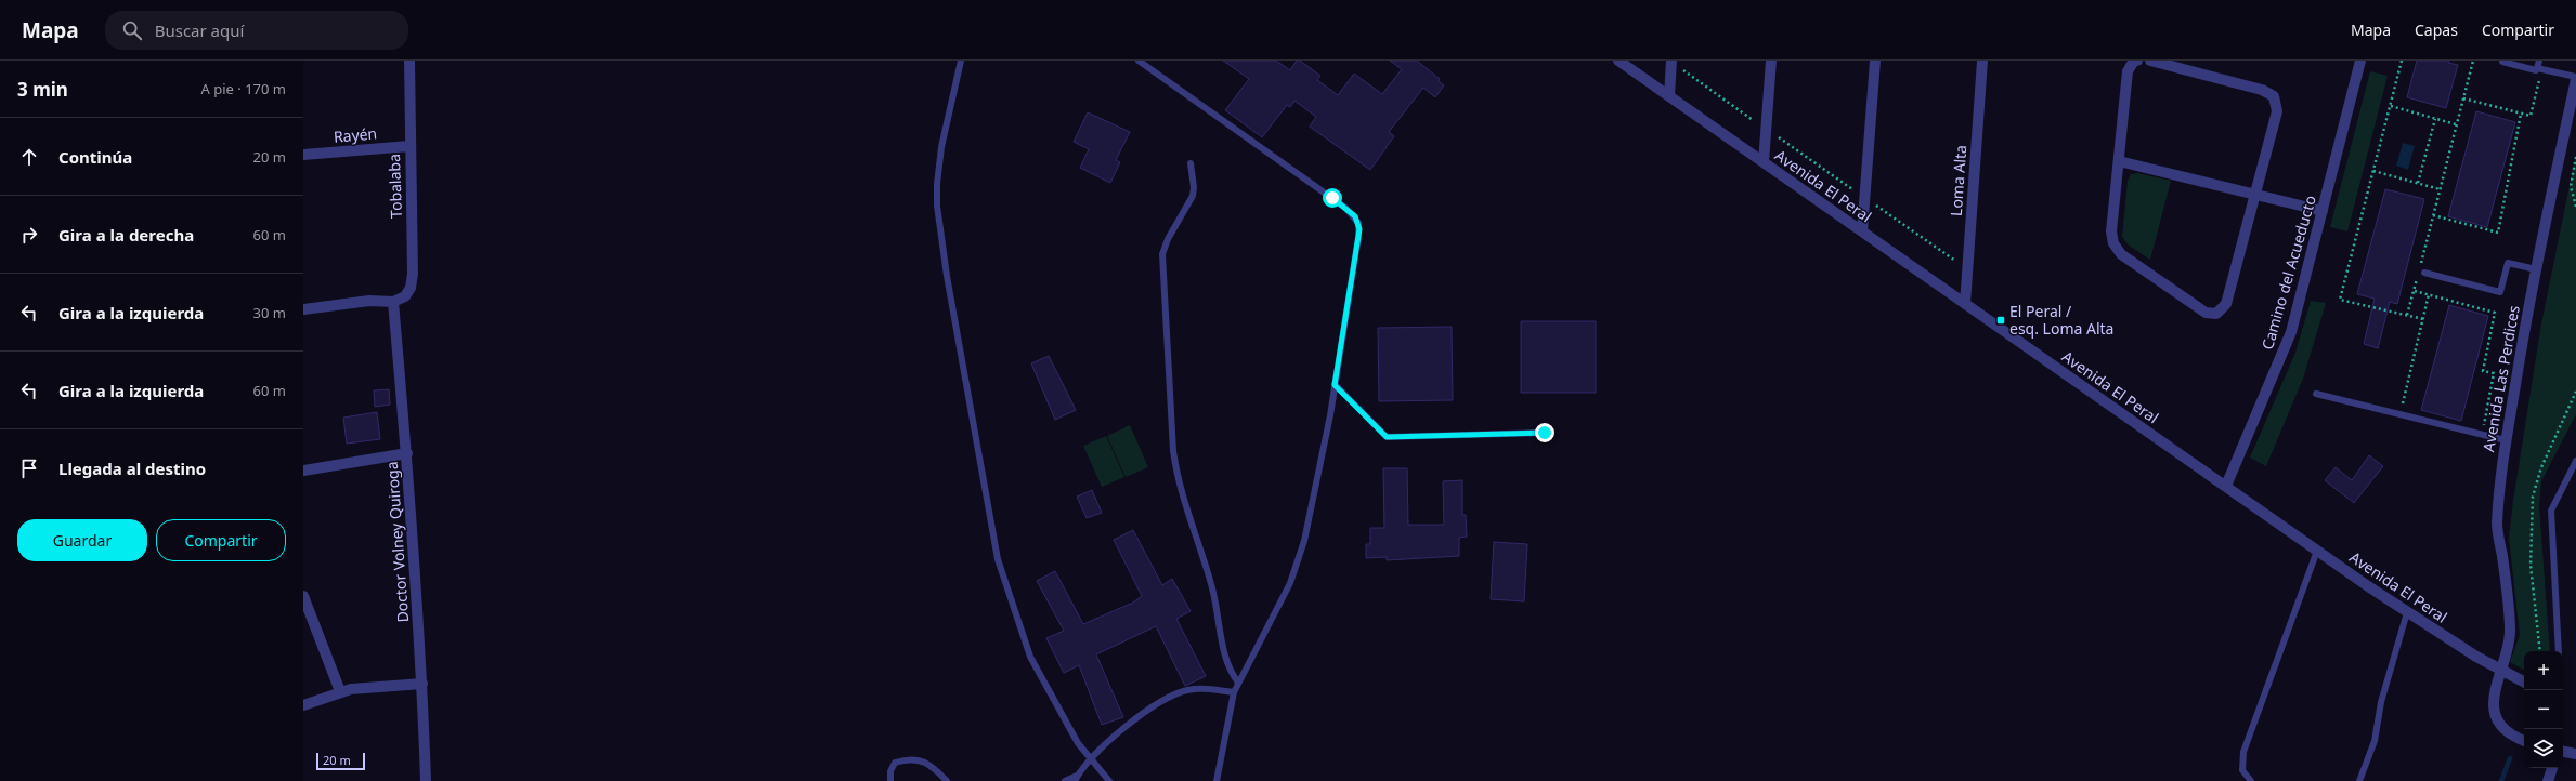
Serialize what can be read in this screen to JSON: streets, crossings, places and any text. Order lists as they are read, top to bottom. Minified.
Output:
{"streets":{"street":["Rayén","Loma Alta","Tobalaba","Avenida El Peral","Camino del Acueducto","Avenida Las Perdices","Doctor Volney Quiroga"]},"crossings":[["Rayén","Tobalaba"],["Loma Alta","Avenida El Peral"],["Tobalaba","Doctor Volney Quiroga"],["Avenida El Peral","Camino del Acueducto"],["Avenida El Peral","Avenida Las Perdices"]],"places":{"transit":["El Peral / esq. Loma Alta"]},"scale_bar":"20 m","page":{"header":"Mapa","search":"Buscar aquí","nav":["Mapa","Capas","Compartir"],"heading":["3 min","A pie · 170 m"],"list":[["Continúa","20 m"],["Gira a la derecha","60 m"],["Gira a la izquierda","30 m"],["Gira a la izquierda","60 m"],"Llegada al destino"],"buttons":["Guardar","Compartir"],"map_buttons":["+","−"],"scale":"20 m"}}
